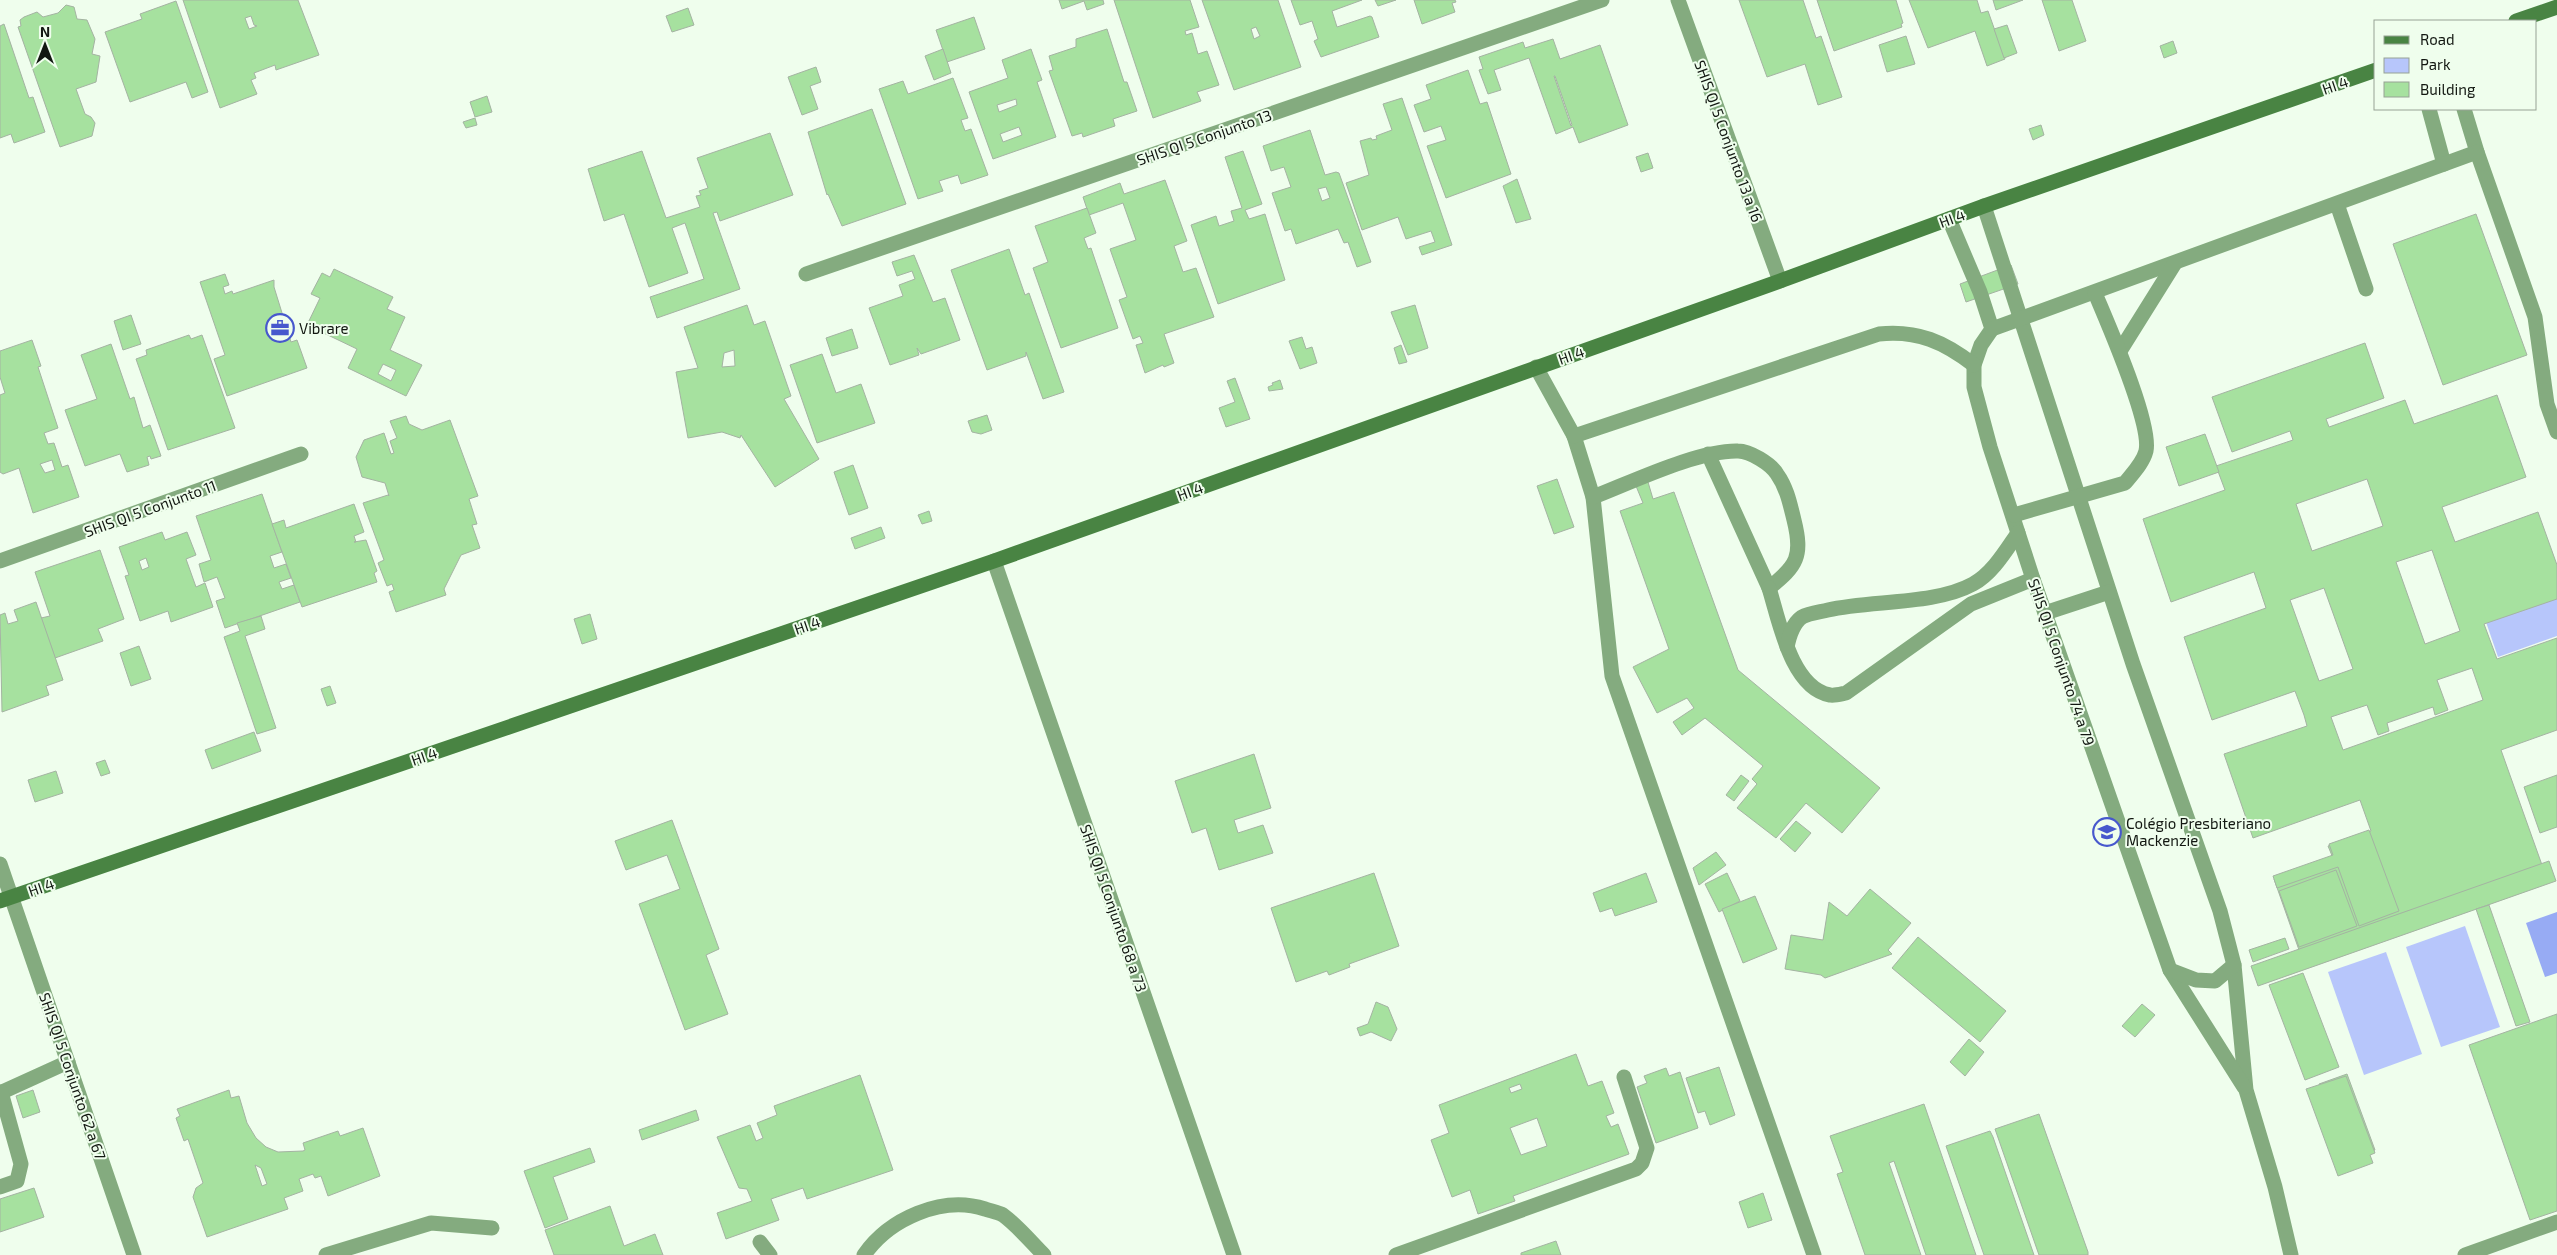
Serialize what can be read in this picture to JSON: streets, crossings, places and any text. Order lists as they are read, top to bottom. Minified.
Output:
{"streets":{"street":["HI 4","SHIS QI 5 Conjunto 13","SHIS QI 5 Conjunto 13 a 16","SHIS QI 5 Conjunto 11","SHIS QI 5 Conjunto 74 a 79","SHIS QI 5 Conjunto 68 a 73","SHIS QI 5 Conjunto 62 a 67"]},"crossings":[["HI 4","SHIS QI 5 Conjunto 13 a 16"],["HI 4","SHIS QI 5 Conjunto 74 a 79"],["HI 4","SHIS QI 5 Conjunto 68 a 73"],["HI 4","SHIS QI 5 Conjunto 62 a 67"]],"places":{"office":["Vibrare"],"school or university":["Colégio Presbiteriano Mackenzie"]},"legend":["Road","Park","Building"],"north":"top"}
